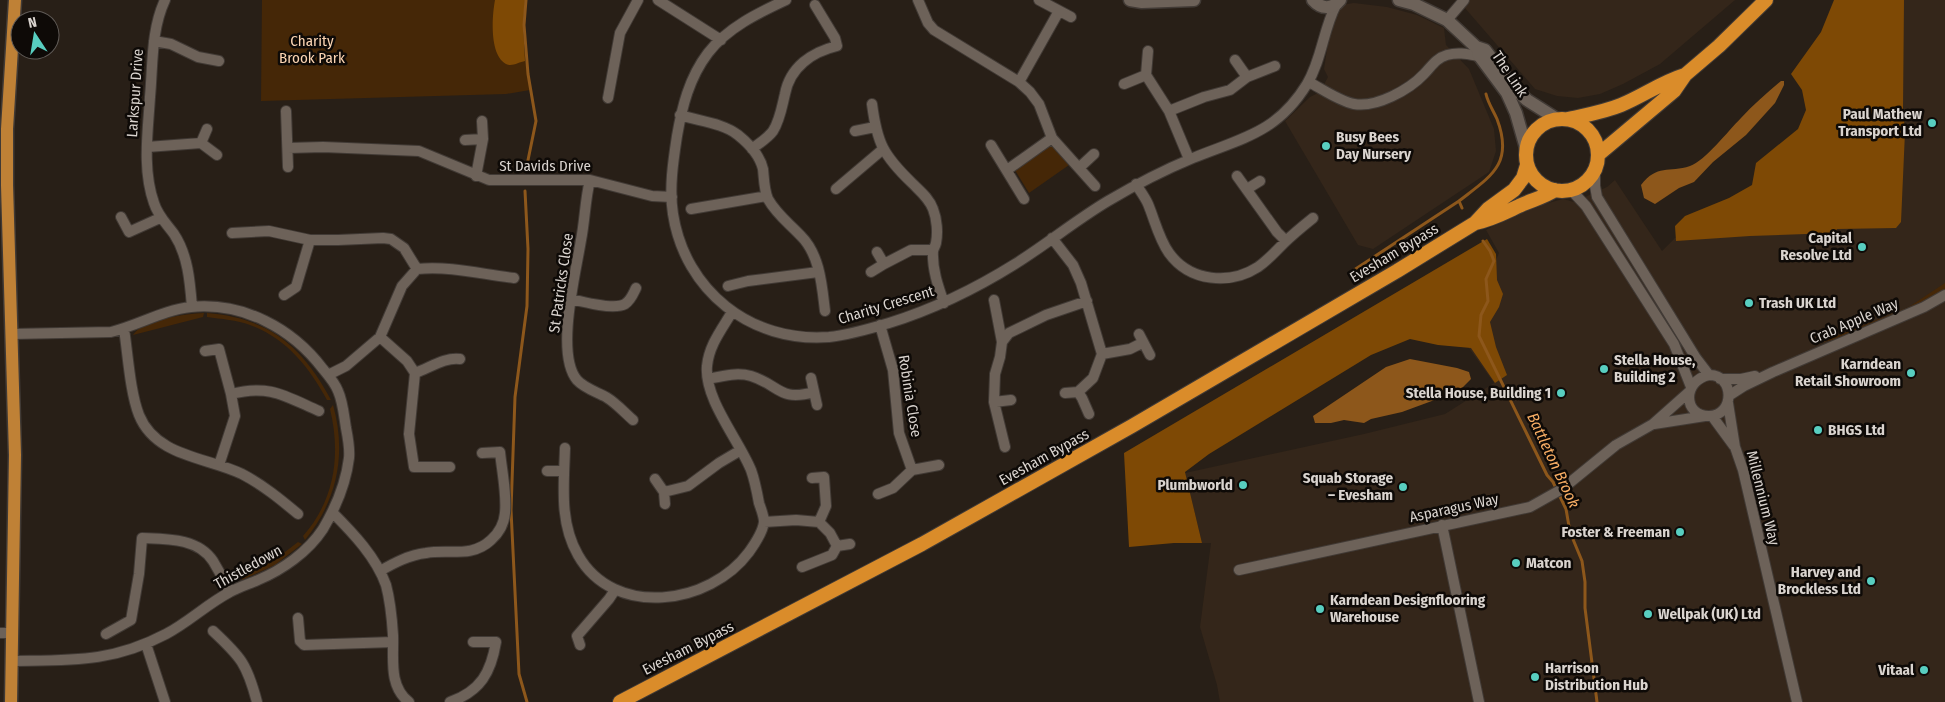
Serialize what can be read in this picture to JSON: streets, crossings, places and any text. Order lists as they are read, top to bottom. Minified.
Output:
{"streets":{"highway":["Evesham Bypass"],"street":["The Link","Larkspur Drive","St Davids Drive","St Patricks Close","Charity Crescent","Crab Apple Way","Robinia Close","Millennium Way","Asparagus Way","Thistledown"]},"crossings":[["The Link","Evesham Bypass"],["The Link","Millennium Way"],["Larkspur Drive","Thistledown"],["St Davids Drive","St Patricks Close"],["St Davids Drive","Charity Crescent"],["Evesham Bypass","Millennium Way"],["Charity Crescent","Robinia Close"],["Crab Apple Way","Millennium Way"],["Crab Apple Way","Asparagus Way"],["Millennium Way","Asparagus Way"]],"water":["Battleton Brook"],"parks":["Charity Brook Park"],"places":["Paul Mathew Transport Ltd","Busy Bees Day Nursery","Capital Resolve Ltd","Trash UK Ltd","Stella House, Building 2","Karndean Retail Showroom","Stella House, Building 1","BHGS Ltd","Plumbworld","Squab Storage – Evesham","Foster & Freeman","Matcon","Harvey and Brockless Ltd","Karndean Designflooring Warehouse","Wellpak (UK) Ltd","Vitaal","Harrison Distribution Hub"],"north":"top"}
